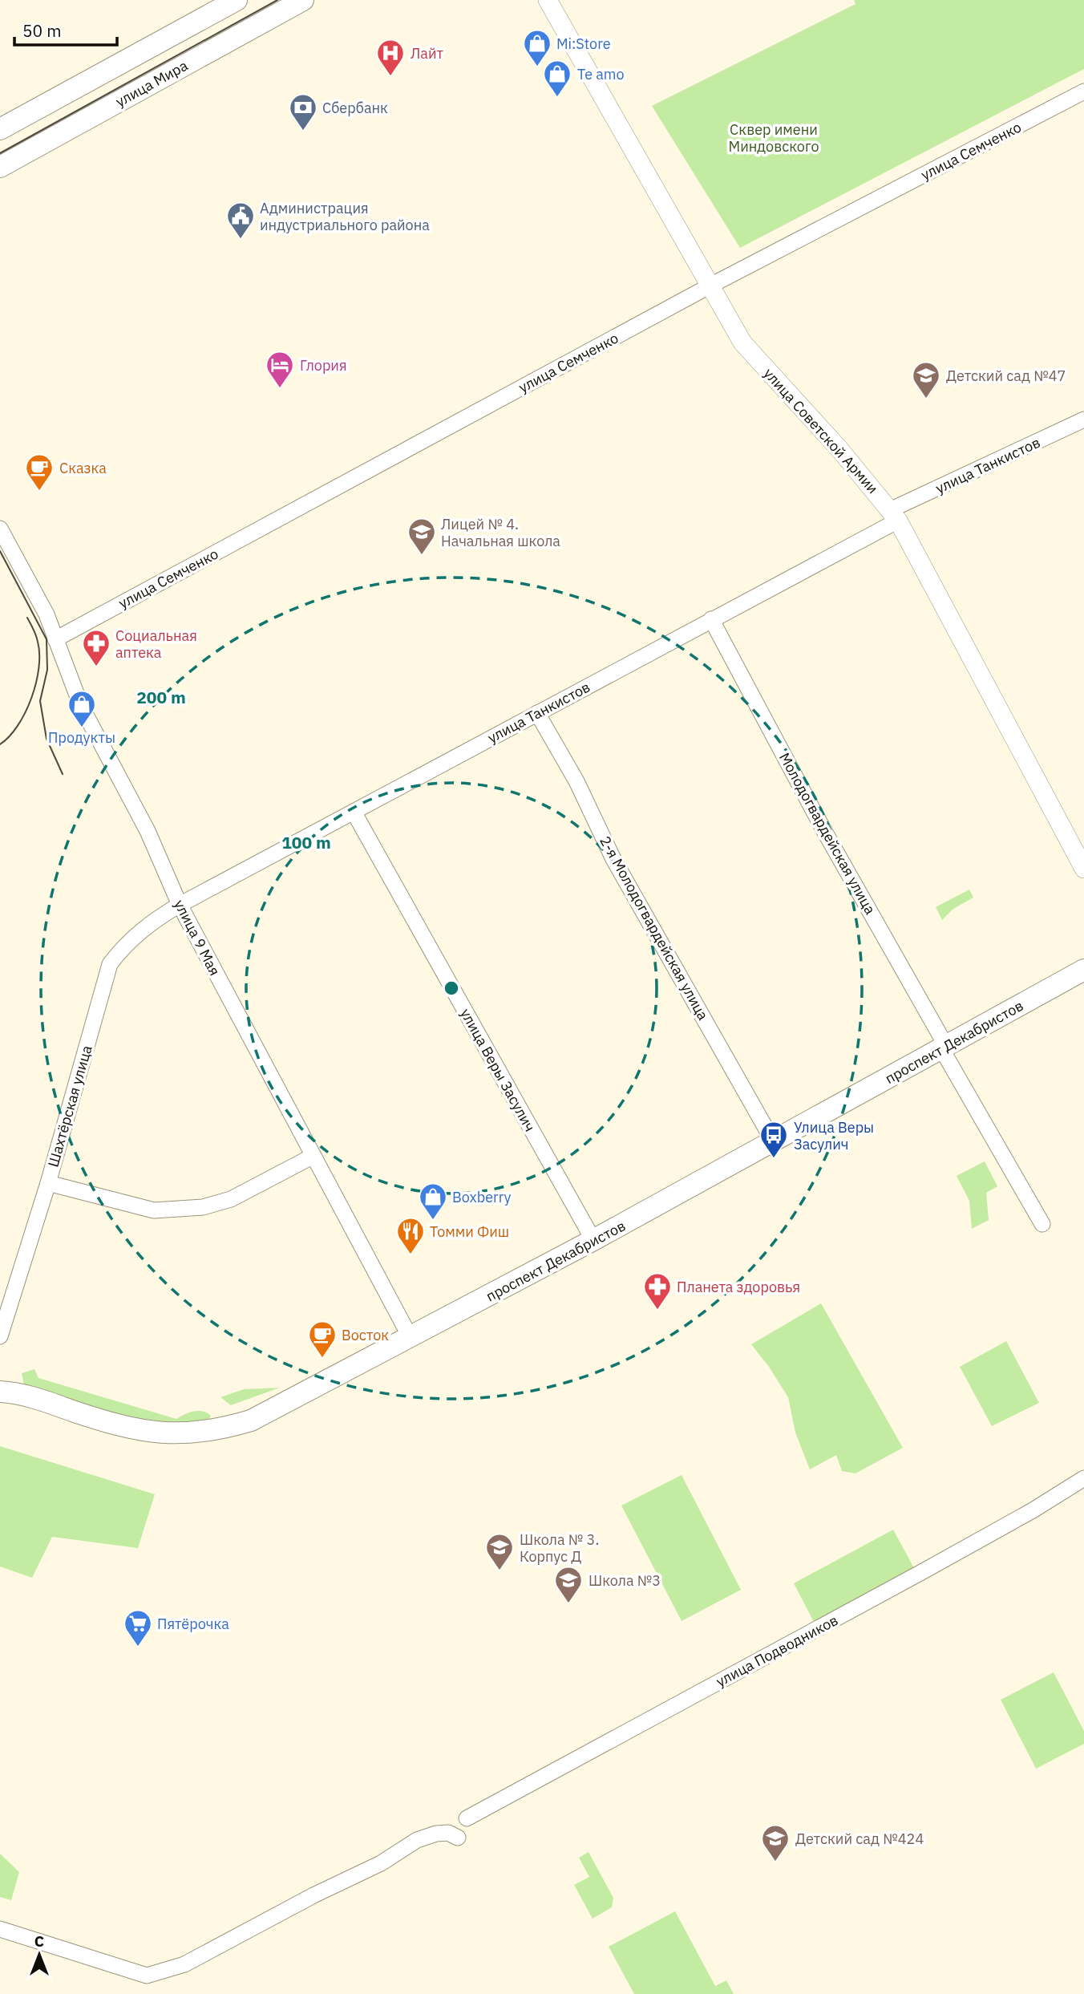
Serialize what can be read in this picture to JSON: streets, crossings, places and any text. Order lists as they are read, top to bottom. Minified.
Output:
{"streets":{"main road":["улица Мира","проспект Декабристов"],"street":["улица Семченко","улица Советской Армии","улица Танкистов","Молодогвардейская улица","2-я Молодогвардейская улица","улица 9 Мая","улица Веры Засулич","Шахтёрская улица","улица Подводников"]},"crossings":[["улица Семченко","улица Советской Армии"],["улица Семченко","улица 9 Мая"],["улица Советской Армии","улица Танкистов"],["улица Танкистов","Молодогвардейская улица"],["улица Танкистов","2-я Молодогвардейская улица"],["улица Танкистов","улица 9 Мая"],["улица Танкистов","улица Веры Засулич"],["улица Танкистов","Шахтёрская улица"],["Молодогвардейская улица","проспект Декабристов"],["2-я Молодогвардейская улица","проспект Декабристов"],["улица 9 Мая","проспект Декабристов"],["улица 9 Мая","Шахтёрская улица"],["проспект Декабристов","улица Веры Засулич"]],"parks":["Сквер имени Миндовского"],"places":{"shop":["Mi:Store","Te amo","Продукты","Boxberry"],"hospital":["Лайт"],"bank":["Сбербанк"],"public building":["Администрация индустриального района"],"hotel":["Глория"],"school or university":["Детский сад №47","Лицей № 4. Начальная школа","Школа № 3. Корпус Д","Школа №3","Детский сад №424"],"cafe":["Сказка","Восток"],"pharmacy":["Социальная аптека","Планета здоровья"],"bus stop":["Улица Веры Засулич"],"restaurant":["Томми Фиш"],"supermarket":["Пятёрочка"]},"scale_bar":"50 m","north":"top","rings":["200 m","100 m"]}
